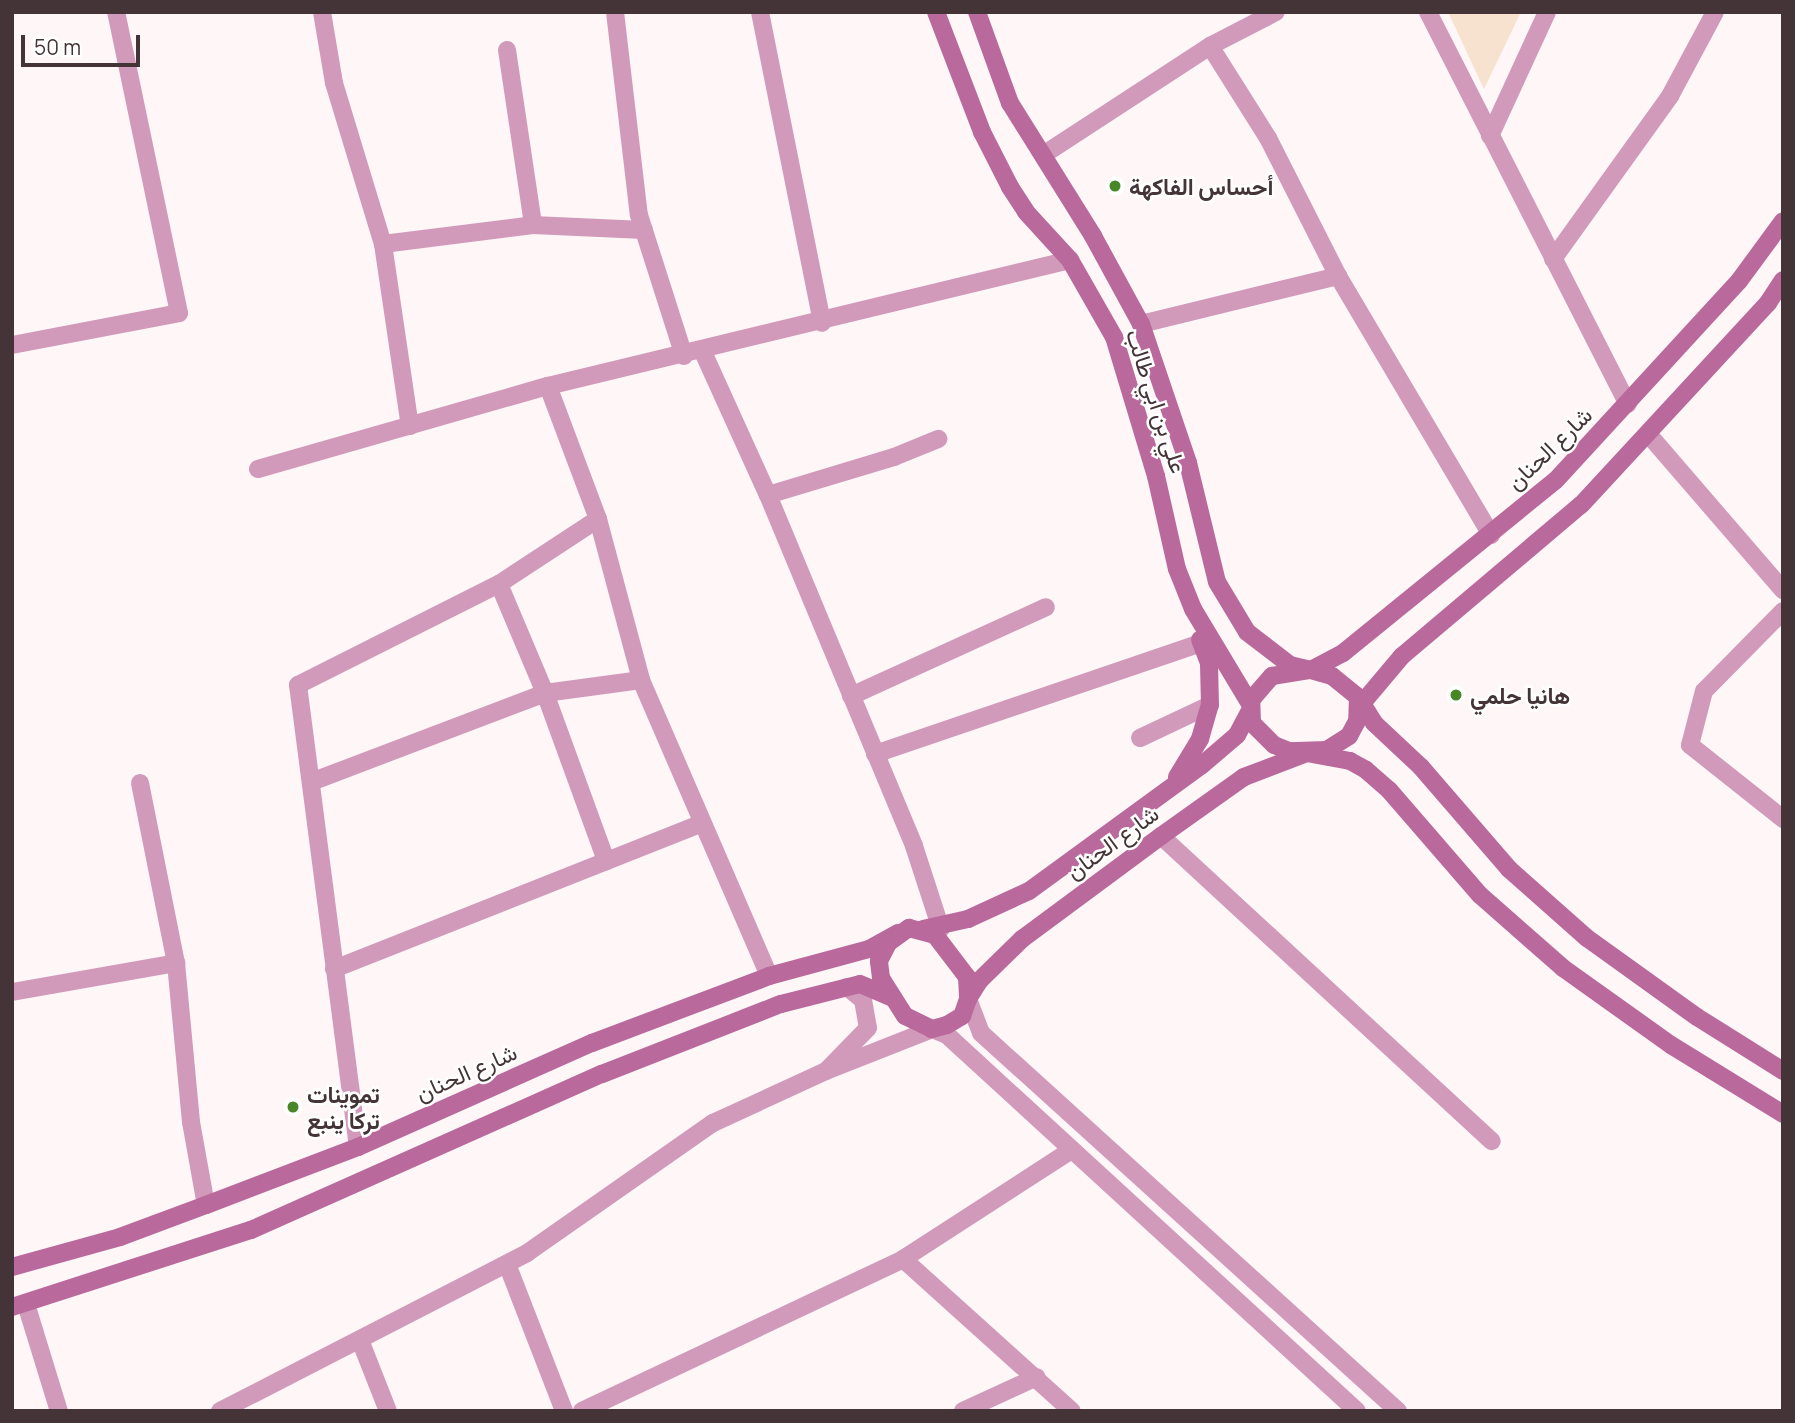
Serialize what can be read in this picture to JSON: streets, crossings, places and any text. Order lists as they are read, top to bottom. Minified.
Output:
{"streets":{"main road":["علي بن ابي طالب","شارع الحنان"]},"crossings":[["علي بن ابي طالب","شارع الحنان"]],"places":["أحساس الفاكهة","هانيا حلمي","تموينات تركا ينبع"],"scale_bar":"50 m"}
